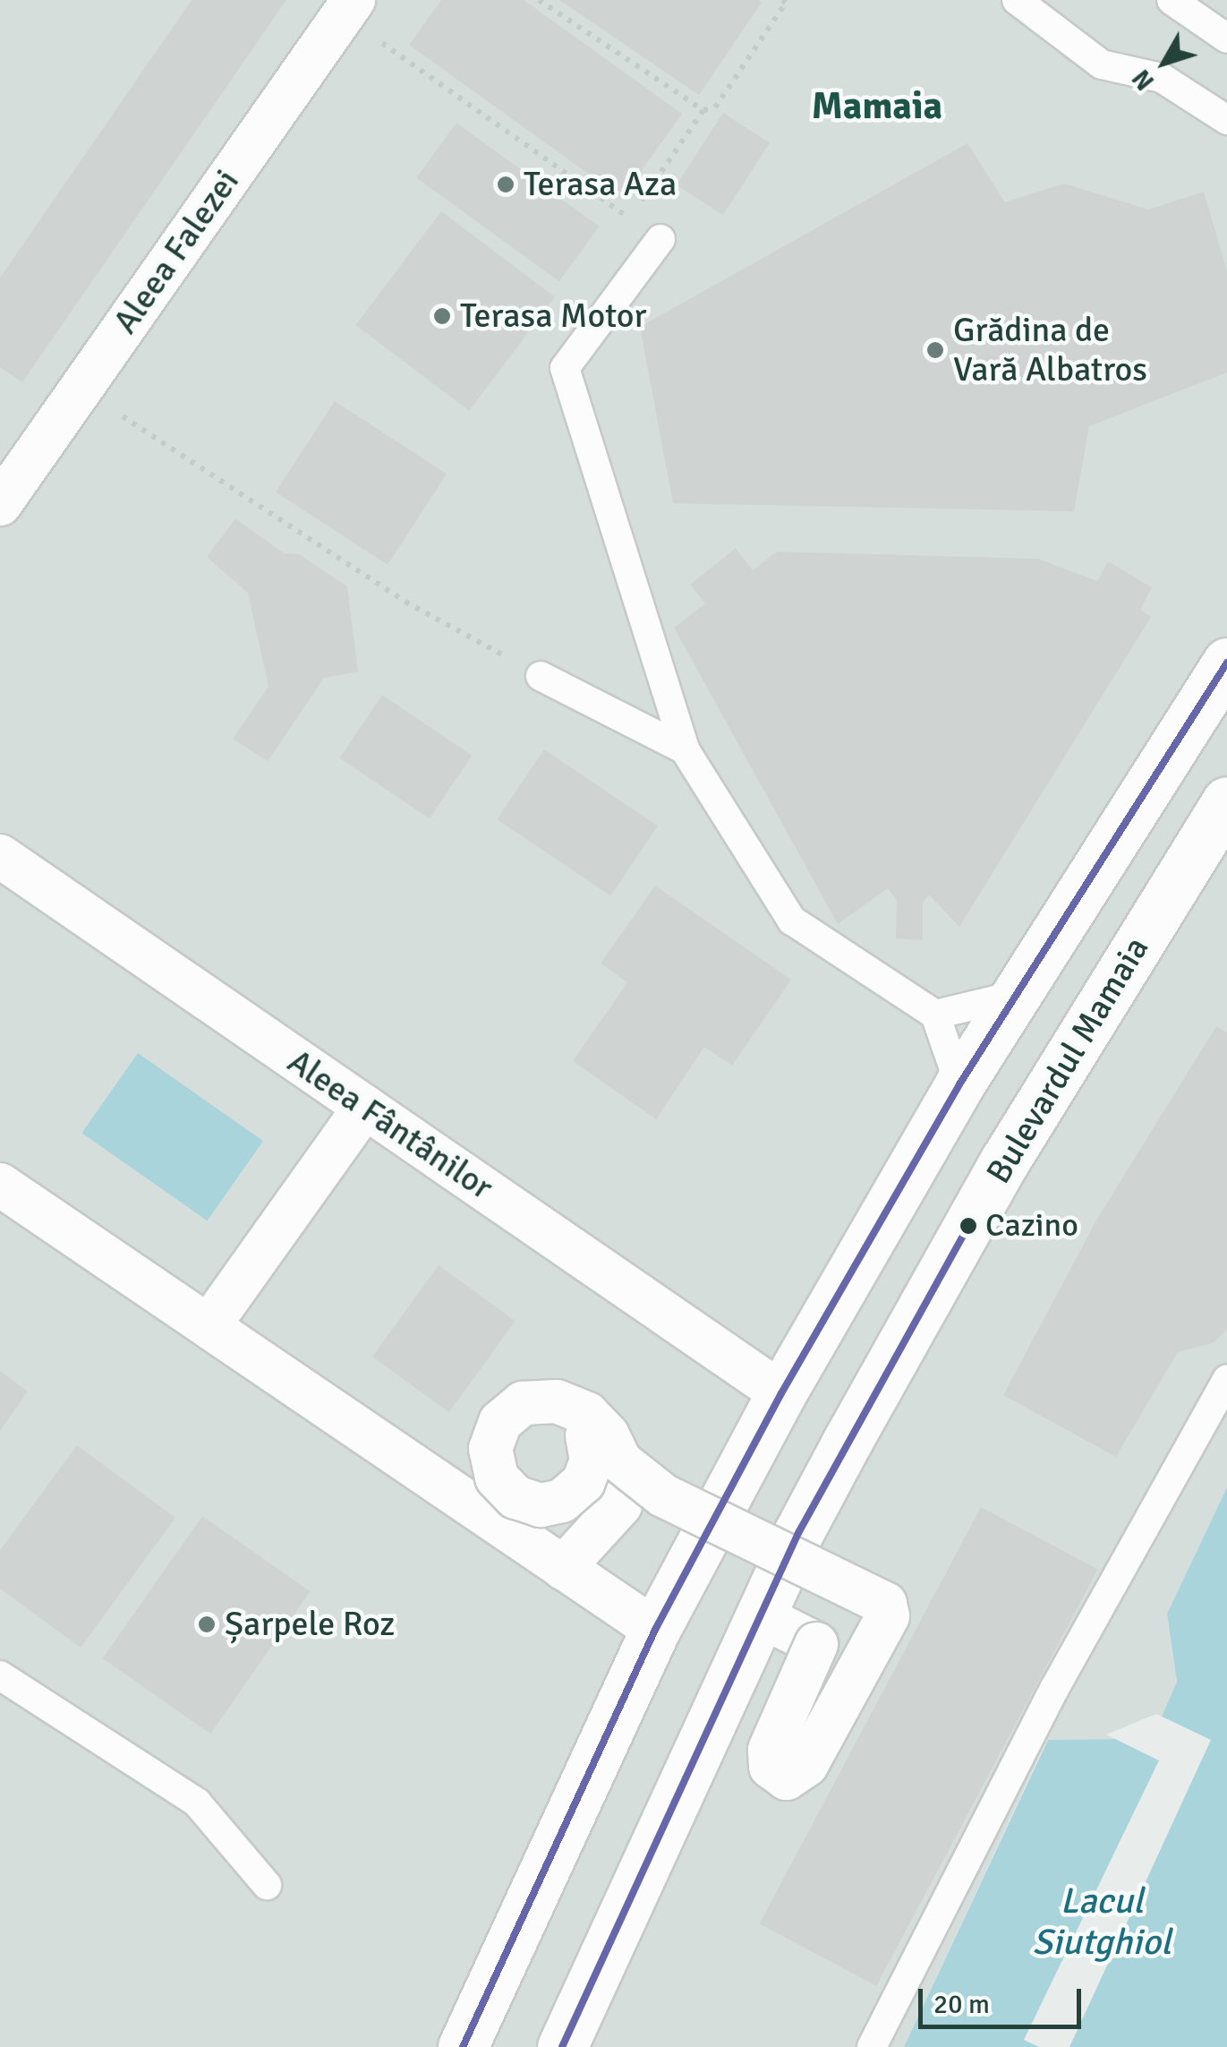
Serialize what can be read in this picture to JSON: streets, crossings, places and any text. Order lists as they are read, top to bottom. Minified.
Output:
{"streets":{"main road":["Bulevardul Mamaia"],"street":["Aleea Falezei","Aleea Fântânilor"]},"districts":["Mamaia"],"water":["Lacul Siutghiol"],"places":["Terasa Aza","Terasa Motor","Grădina de Vară Albatros","Cazino","Șarpele Roz"],"scale_bar":"20 m","north":"bottom left"}
